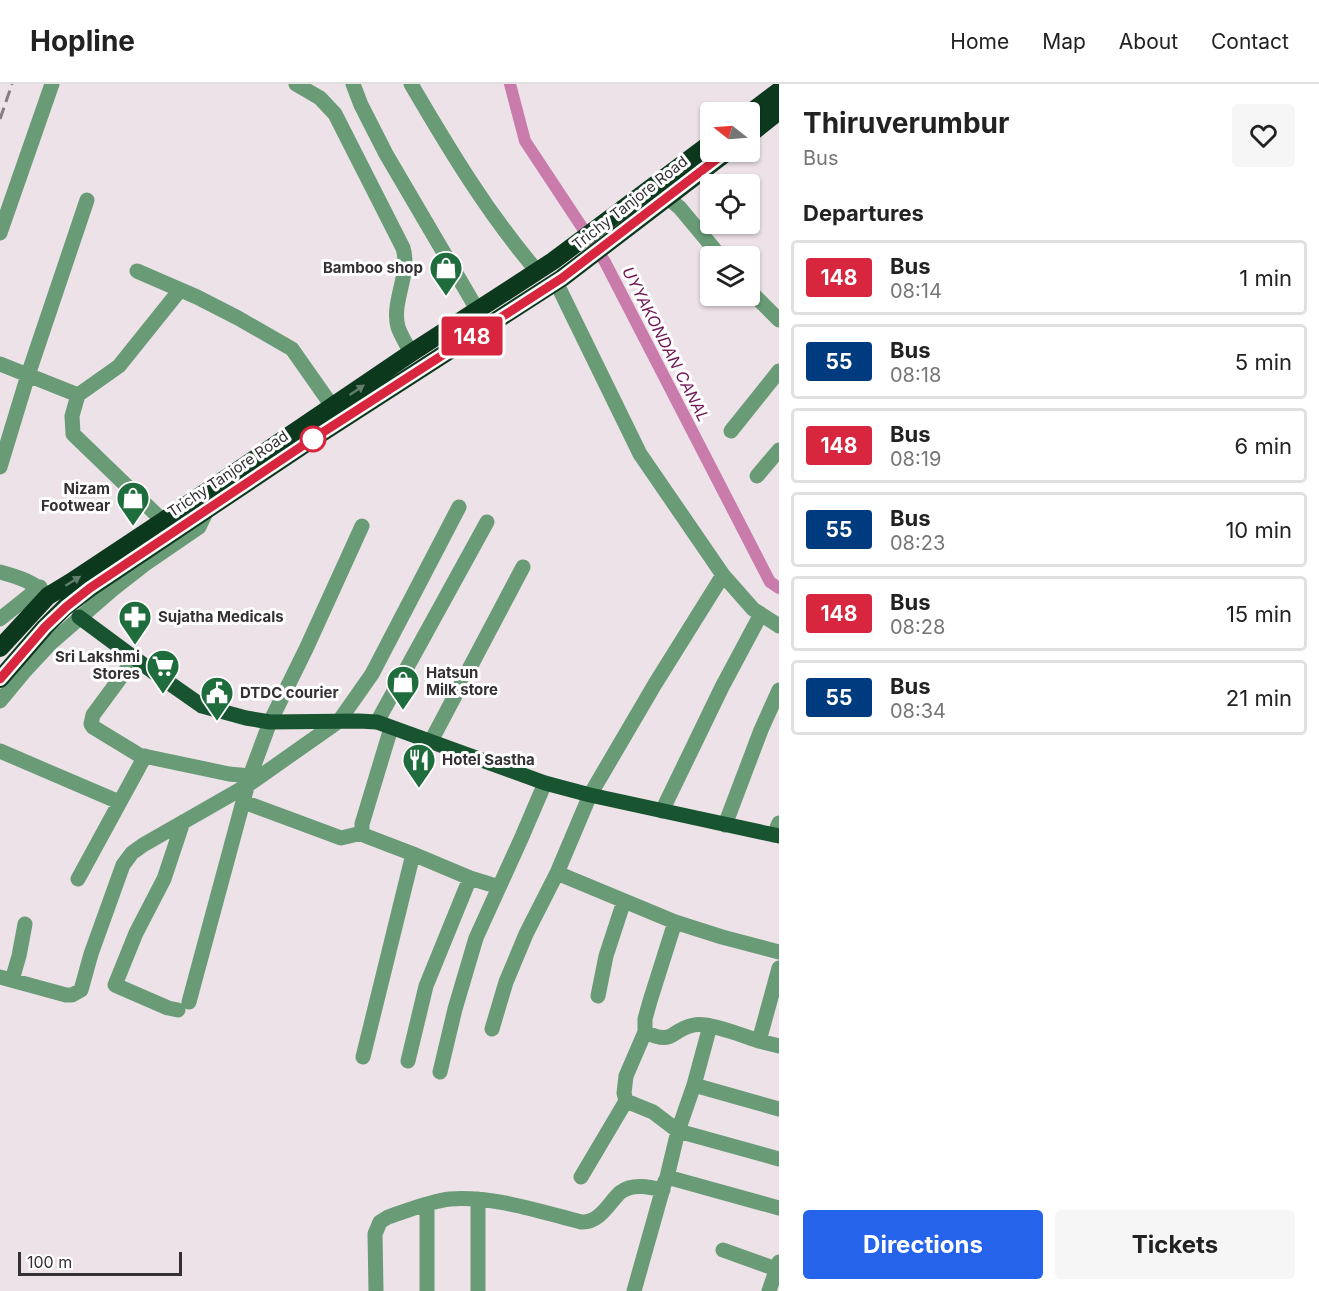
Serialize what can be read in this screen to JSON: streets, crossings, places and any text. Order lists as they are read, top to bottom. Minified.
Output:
{"streets":{"highway":["Trichy Tanjore Road"]},"water":["UYYAKONDAN CANAL"],"places":{"shop":["Bamboo shop","Nizam Footwear","Hatsun Milk store"],"pharmacy":["Sujatha Medicals"],"supermarket":["Sri Lakshmi Stores"],"public building":["DTDC courier"],"restaurant":["Hotel Sastha"]},"lines":["bus line 148"],"scale_bar":"100 m","north":"left","page":{"header":"Hopline","nav":["Home","Map","About","Contact"],"on_map":"148","heading":[["Thiruverumbur","Bus"],"Departures"],"list":[{"mark":"148","name":"Bus","note":"08:14","value":"1 min"},{"mark":"55","name":"Bus","note":"08:18","value":"5 min"},{"mark":"148","name":"Bus","note":"08:19","value":"6 min"},{"mark":"55","name":"Bus","note":"08:23","value":"10 min"},{"mark":"148","name":"Bus","note":"08:28","value":"15 min"},{"mark":"55","name":"Bus","note":"08:34","value":"21 min"}],"buttons":["Directions","Tickets"],"scale":"100 m"}}
